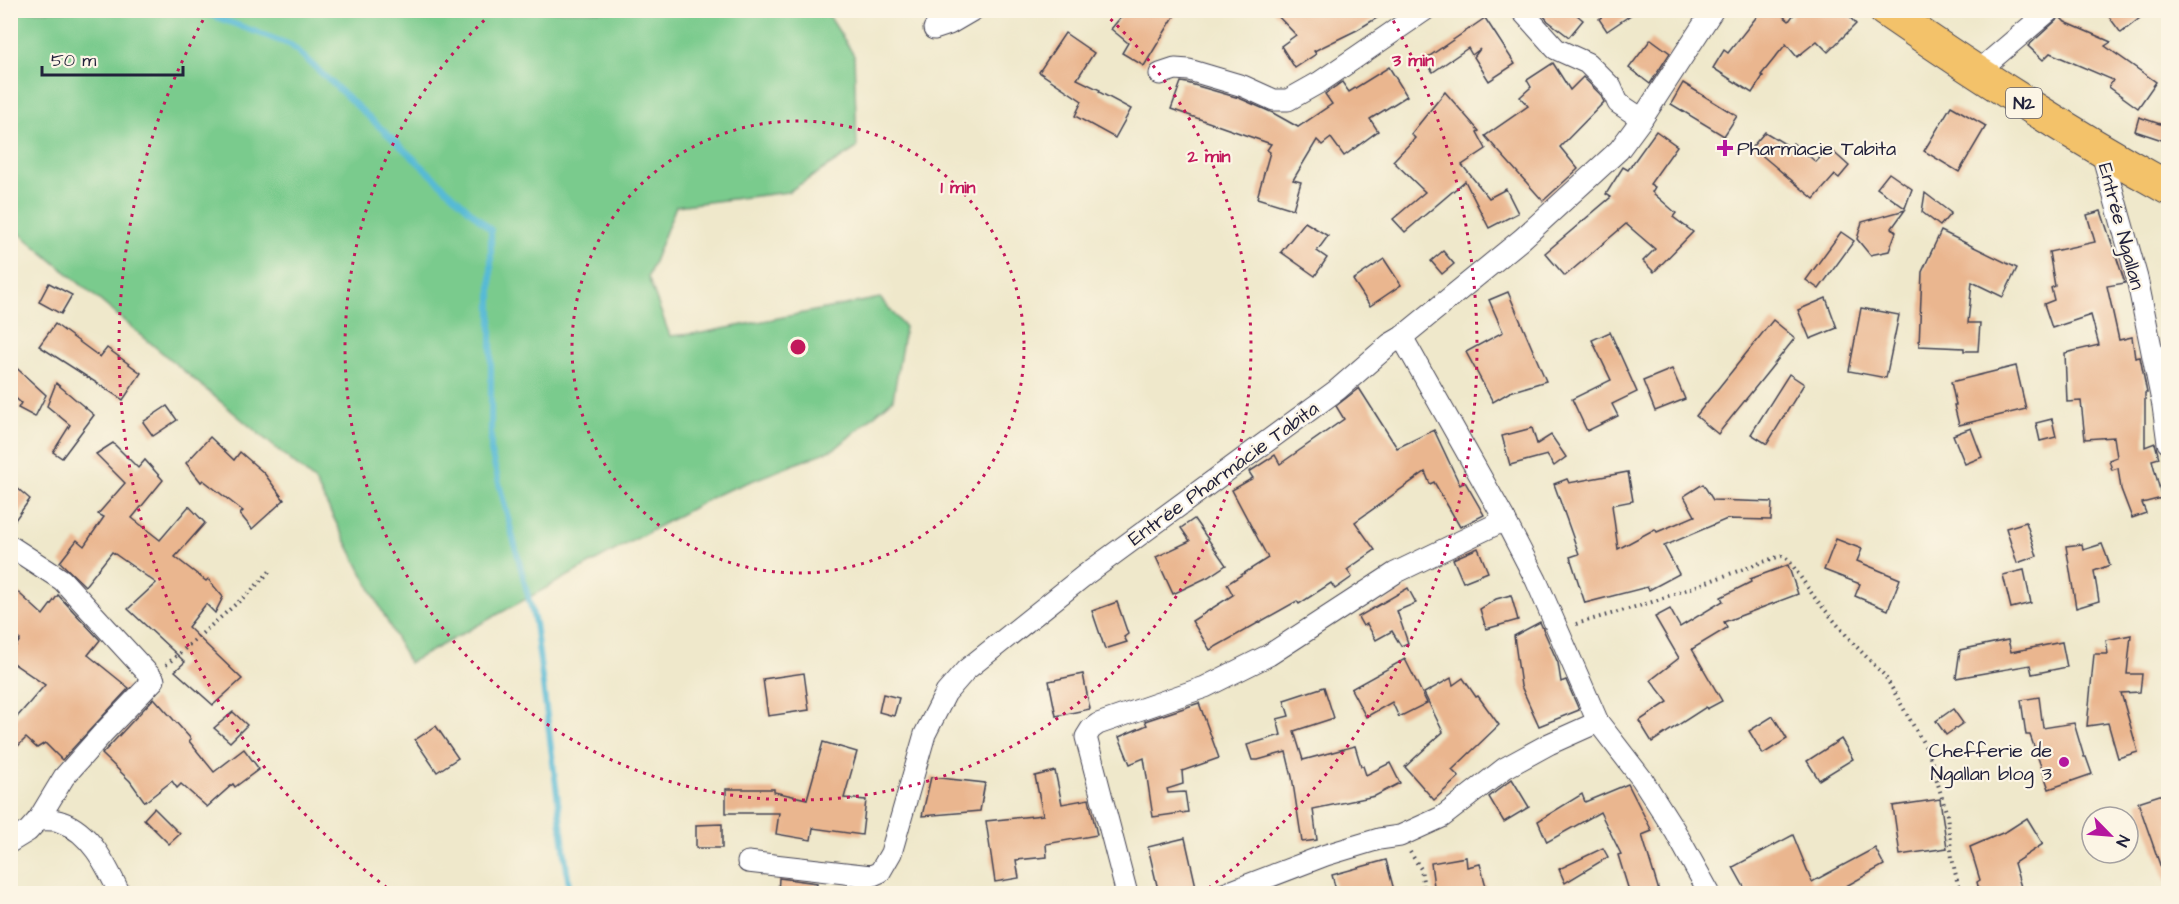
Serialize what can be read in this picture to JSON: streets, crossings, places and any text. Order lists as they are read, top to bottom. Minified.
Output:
{"streets":{"highway":["N2"],"street":["Entrée Ngallan","Entrée Pharmacie Tabita"]},"crossings":[["N2","Entrée Ngallan"]],"places":{"health":["Pharmacie Tabita"],"other":["Chefferie de Ngallan blog 3"]},"scale_bar":"50 m","north":"bottom right","rings":["3 min","2 min","1 min"]}
